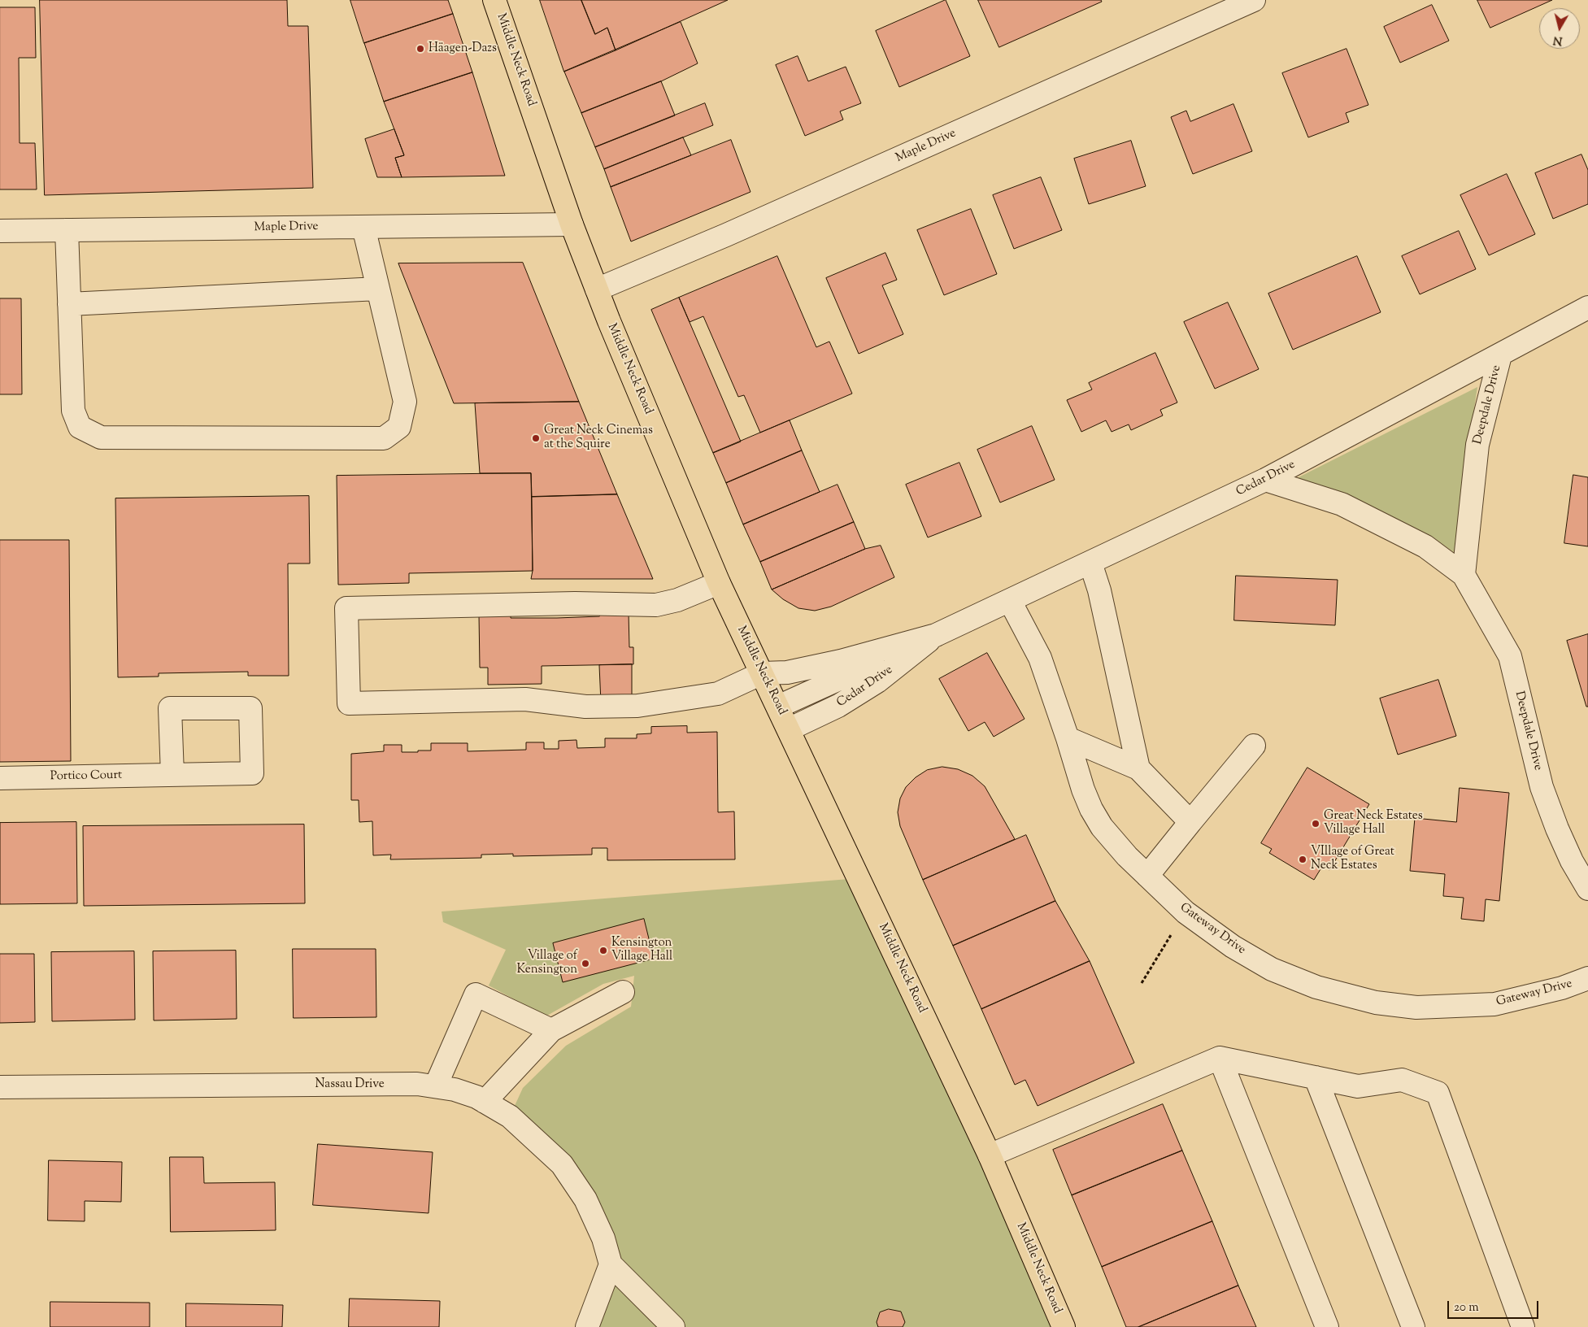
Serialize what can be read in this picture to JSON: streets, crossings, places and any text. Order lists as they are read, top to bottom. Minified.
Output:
{"streets":{"main road":["Middle Neck Road"],"street":["Maple Drive","Deepdale Drive","Cedar Drive","Portico Court","Gateway Drive","Nassau Drive"]},"crossings":[["Middle Neck Road","Maple Drive"],["Middle Neck Road","Cedar Drive"],["Deepdale Drive","Cedar Drive"],["Cedar Drive","Gateway Drive"]],"places":["Häagen-Dazs","Great Neck Cinemas at the Squire","Great Neck Estates Village Hall","VIllage of Great Neck Estates","Kensington Village Hall","Village of Kensington"],"scale_bar":"20 m","north":"bottom"}
